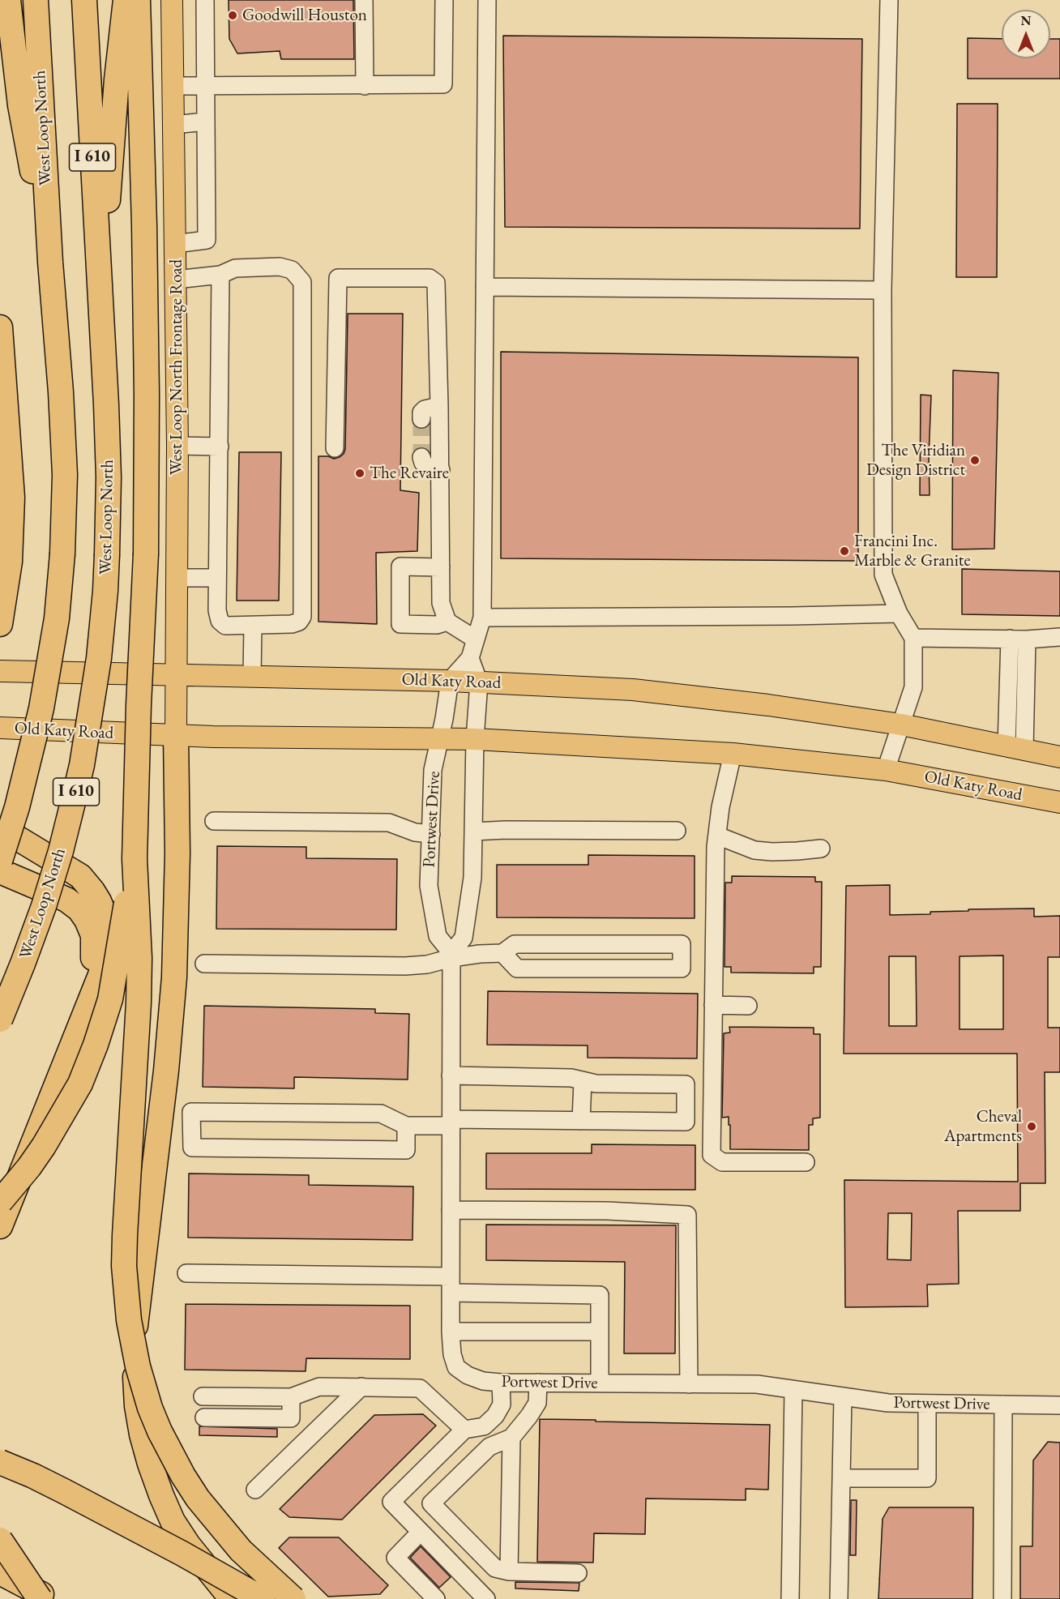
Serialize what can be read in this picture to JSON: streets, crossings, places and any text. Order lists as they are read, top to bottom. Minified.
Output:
{"streets":{"highway":["West Loop North","I 610"],"main road":["West Loop North Frontage Road","Old Katy Road"],"street":["Portwest Drive"]},"crossings":[["West Loop North Frontage Road","Old Katy Road"],["Old Katy Road","Portwest Drive"]],"places":["Goodwill Houston","The Viridian Design District","The Revaire","Francini Inc. Marble & Granite","Cheval Apartments"],"north":"top"}
